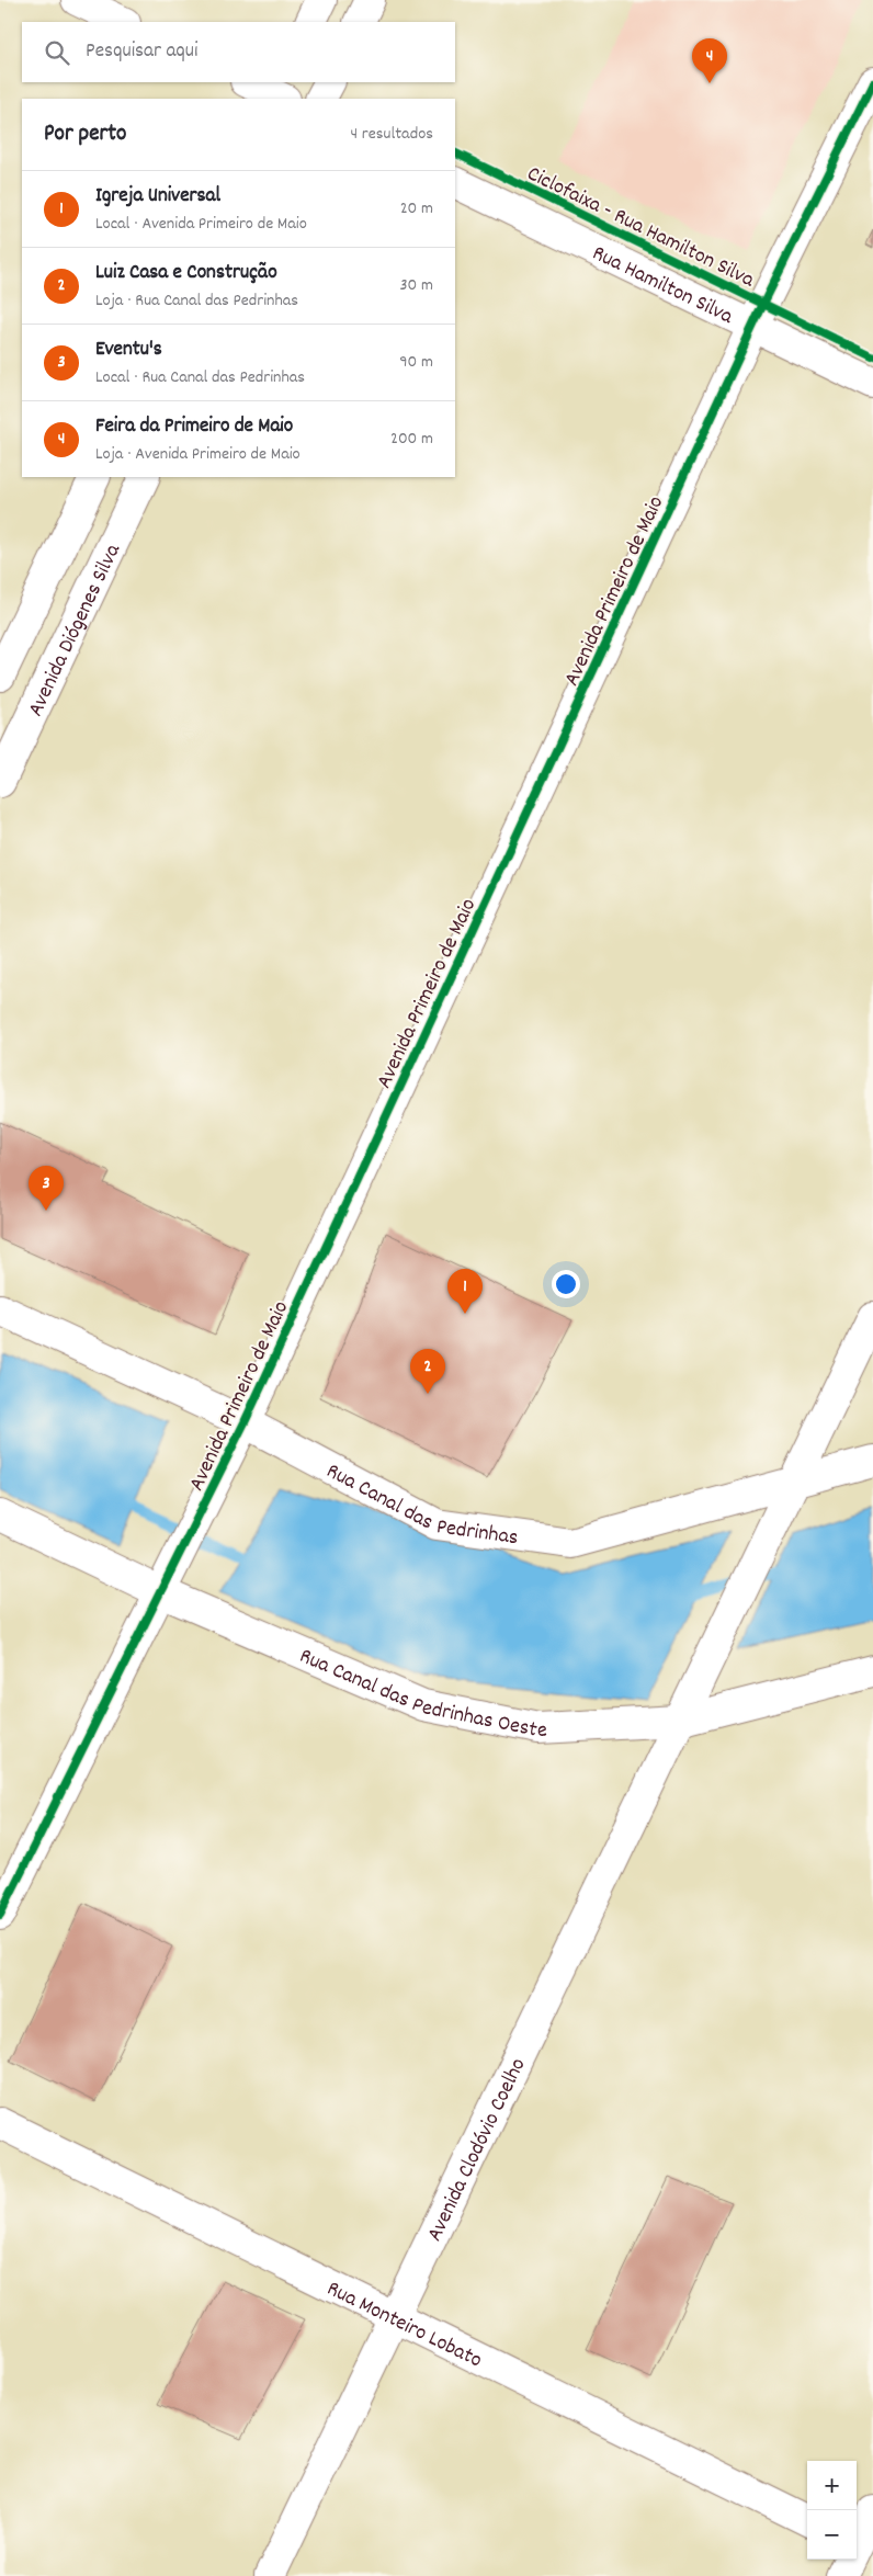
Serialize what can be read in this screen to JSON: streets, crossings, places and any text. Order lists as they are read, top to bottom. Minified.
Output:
{"streets":{"street":["Rua Hamilton Silva","Avenida Primeiro de Maio","Avenida Diógenes Silva","Rua Canal das Pedrinhas","Rua Canal das Pedrinhas Oeste","Avenida Clodóvio Coelho","Rua Monteiro Lobato"],"cycle path":["Ciclofaixa - Rua Hamilton Silva"]},"crossings":[["Rua Hamilton Silva","Avenida Primeiro de Maio"],["Avenida Primeiro de Maio","Rua Canal das Pedrinhas"],["Avenida Primeiro de Maio","Rua Canal das Pedrinhas Oeste"],["Rua Canal das Pedrinhas","Avenida Clodóvio Coelho"],["Rua Canal das Pedrinhas Oeste","Avenida Clodóvio Coelho"],["Avenida Clodóvio Coelho","Rua Monteiro Lobato"]],"page":{"search":"Pesquisar aqui","pins":["4","3","1","2"],"heading":["Por perto","4 resultados"],"list":[{"mark":"1","name":"Igreja Universal","note":"Local · Avenida Primeiro de Maio","value":"20 m"},{"mark":"2","name":"Luiz Casa e Construção","note":"Loja · Rua Canal das Pedrinhas","value":"30 m"},{"mark":"3","name":"Eventu's","note":"Local · Rua Canal das Pedrinhas","value":"90 m"},{"mark":"4","name":"Feira da Primeiro de Maio","note":"Loja · Avenida Primeiro de Maio","value":"200 m"}],"map_buttons":["+","−"]}}
